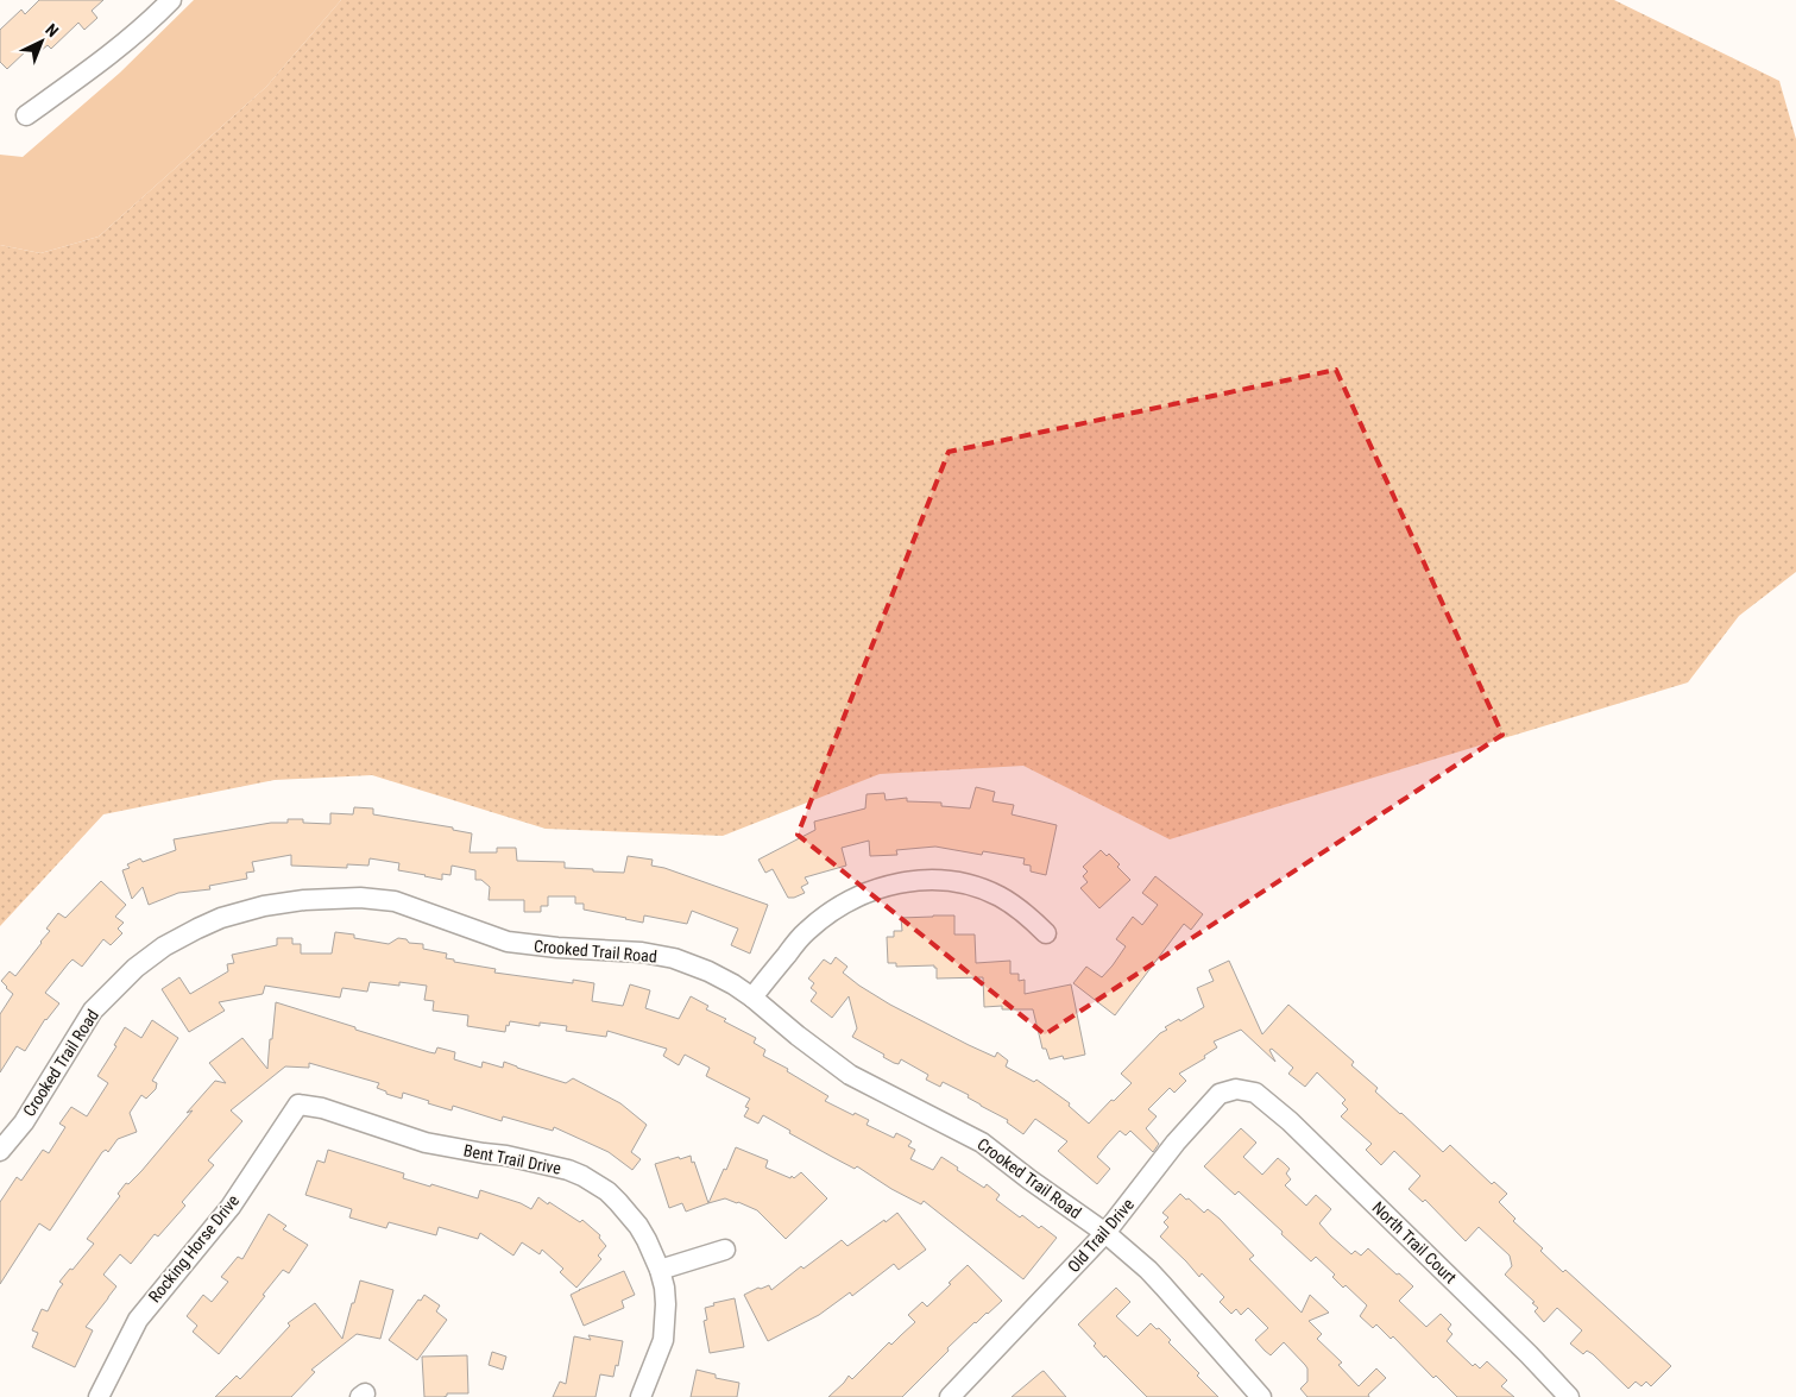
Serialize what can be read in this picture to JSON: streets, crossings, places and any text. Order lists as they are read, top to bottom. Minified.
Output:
{"streets":{"street":["Crooked Trail Road","Bent Trail Drive","Old Trail Drive","North Trail Court","Rocking Horse Drive"]},"crossings":[["Crooked Trail Road","Old Trail Drive"],["Bent Trail Drive","Rocking Horse Drive"],["Old Trail Drive","North Trail Court"]],"north":"top right"}
